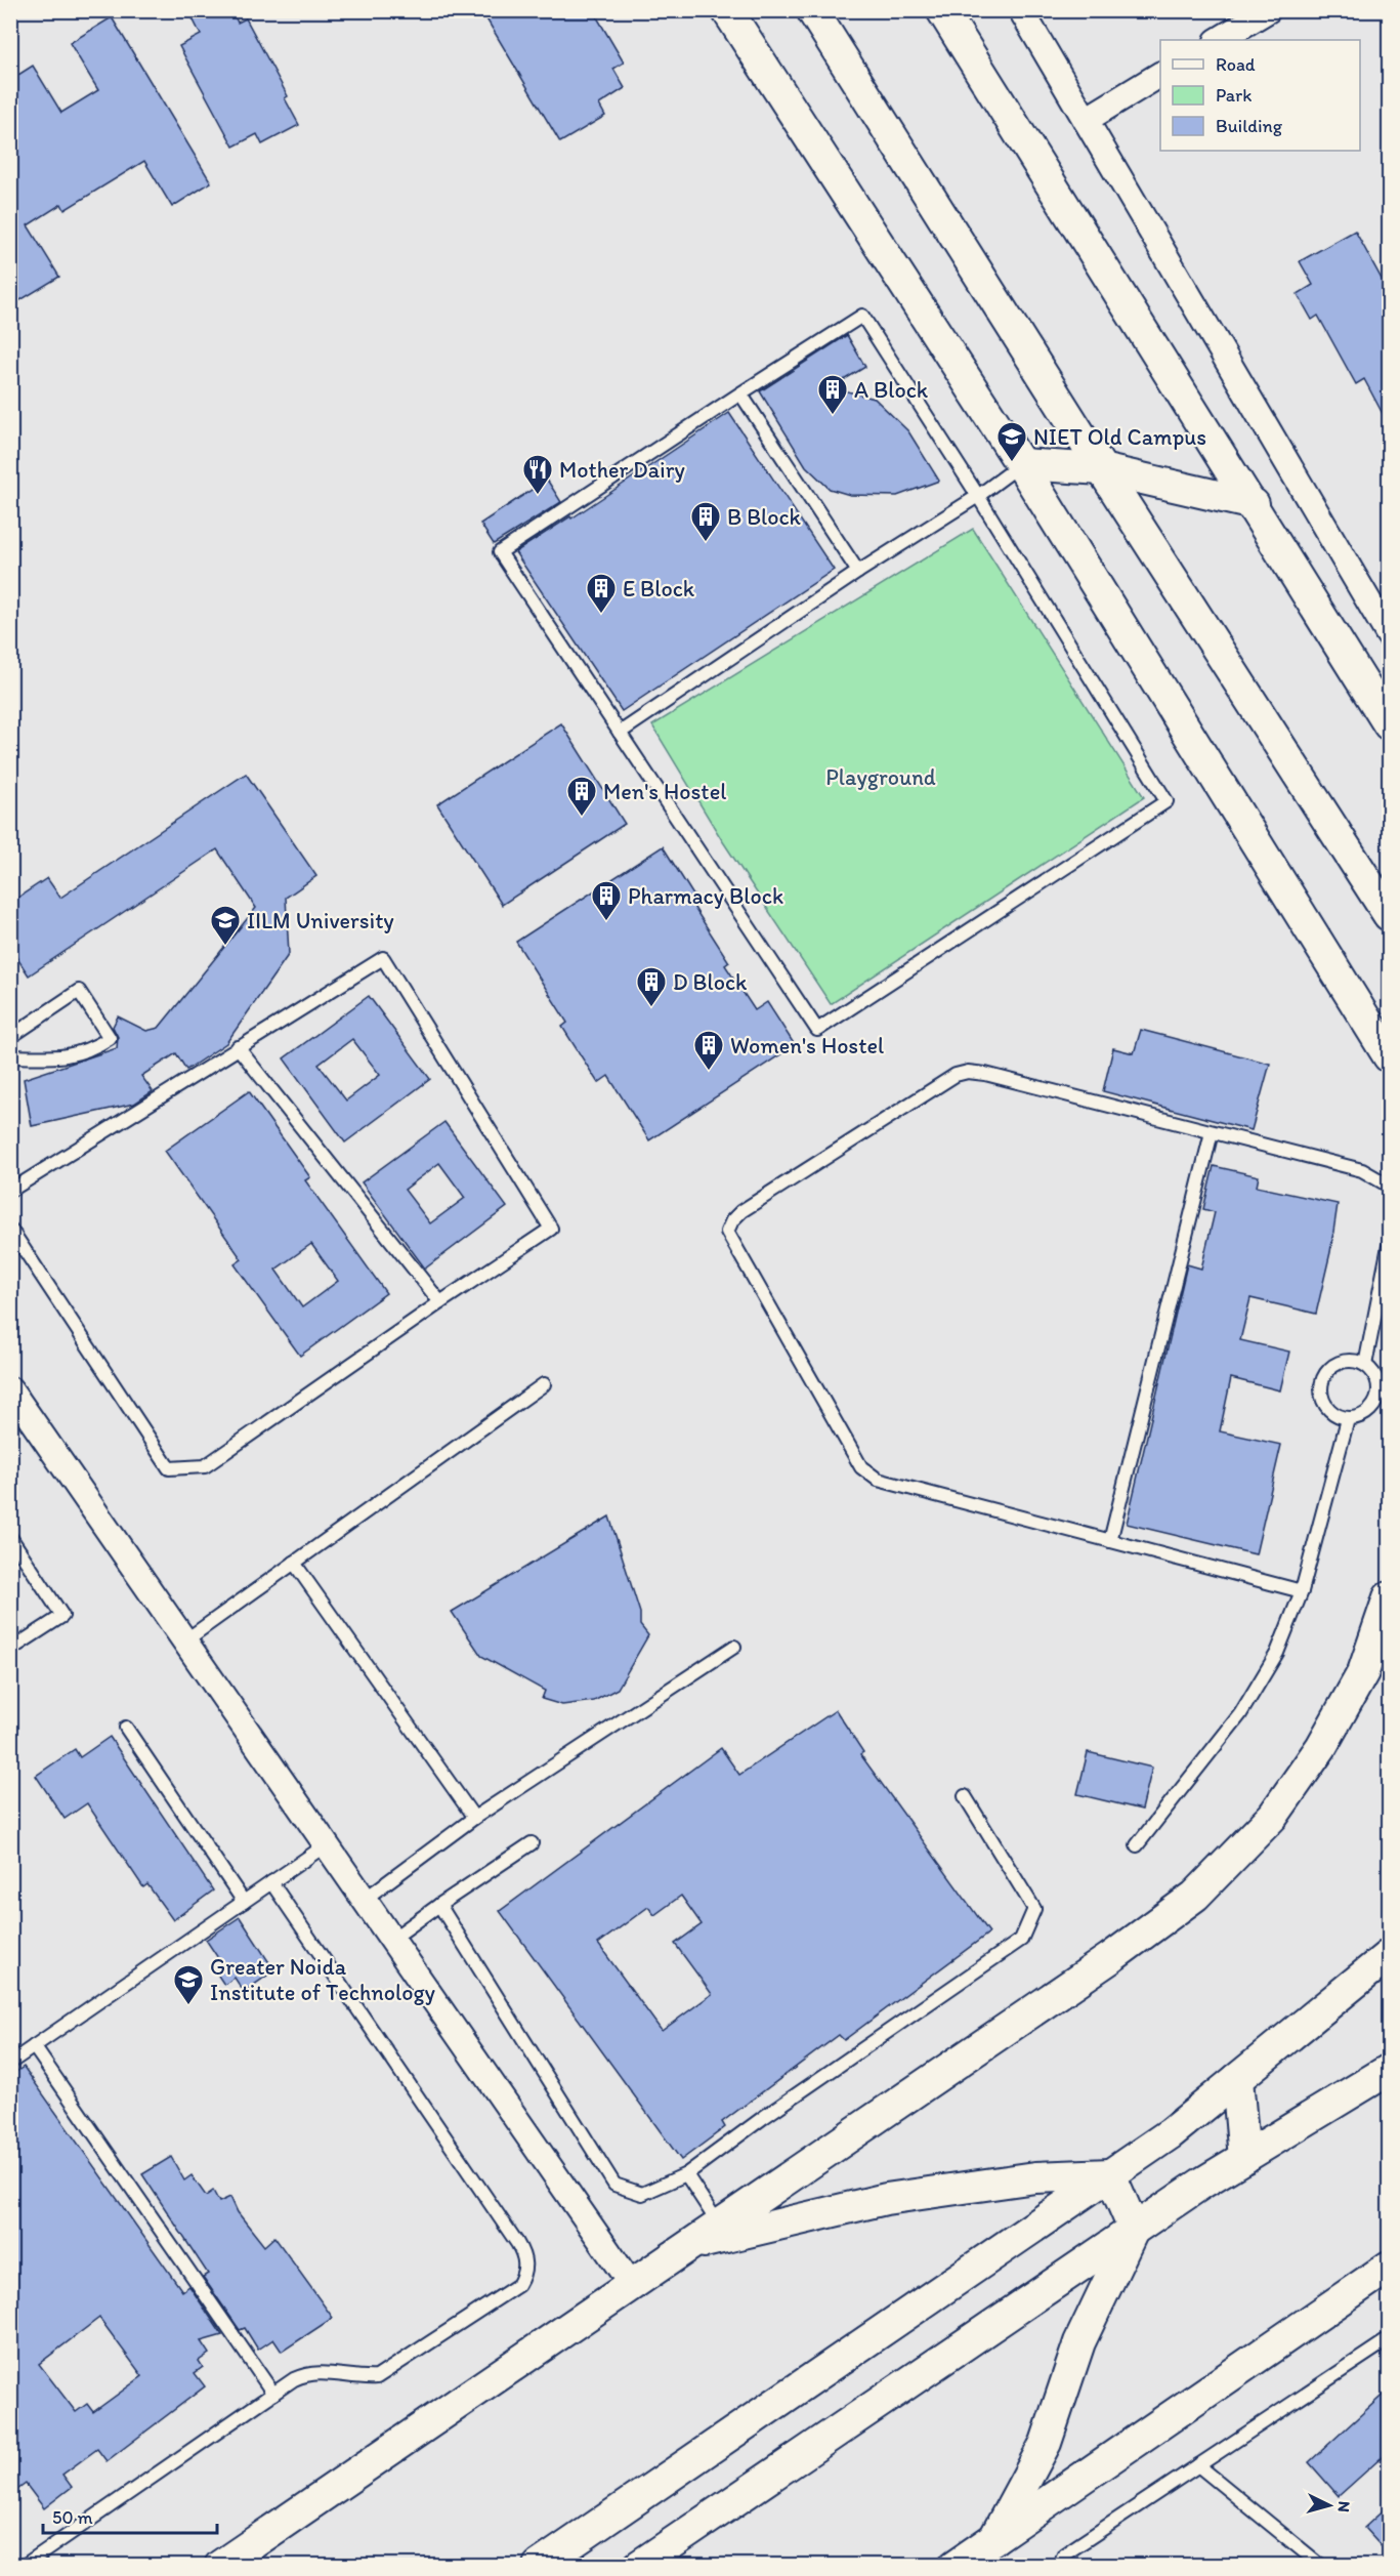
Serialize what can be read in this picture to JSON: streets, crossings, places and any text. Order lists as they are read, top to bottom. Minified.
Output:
{"parks":["Playground"],"places":{"building":["A Block","B Block","E Block","Men's Hostel","Pharmacy Block","D Block","Women's Hostel"],"school or university":["NIET Old Campus","IILM University","Greater Noida Institute of Technology"],"restaurant":["Mother Dairy"]},"legend":["Road","Park","Building"],"scale_bar":"50 m","north":"right"}
